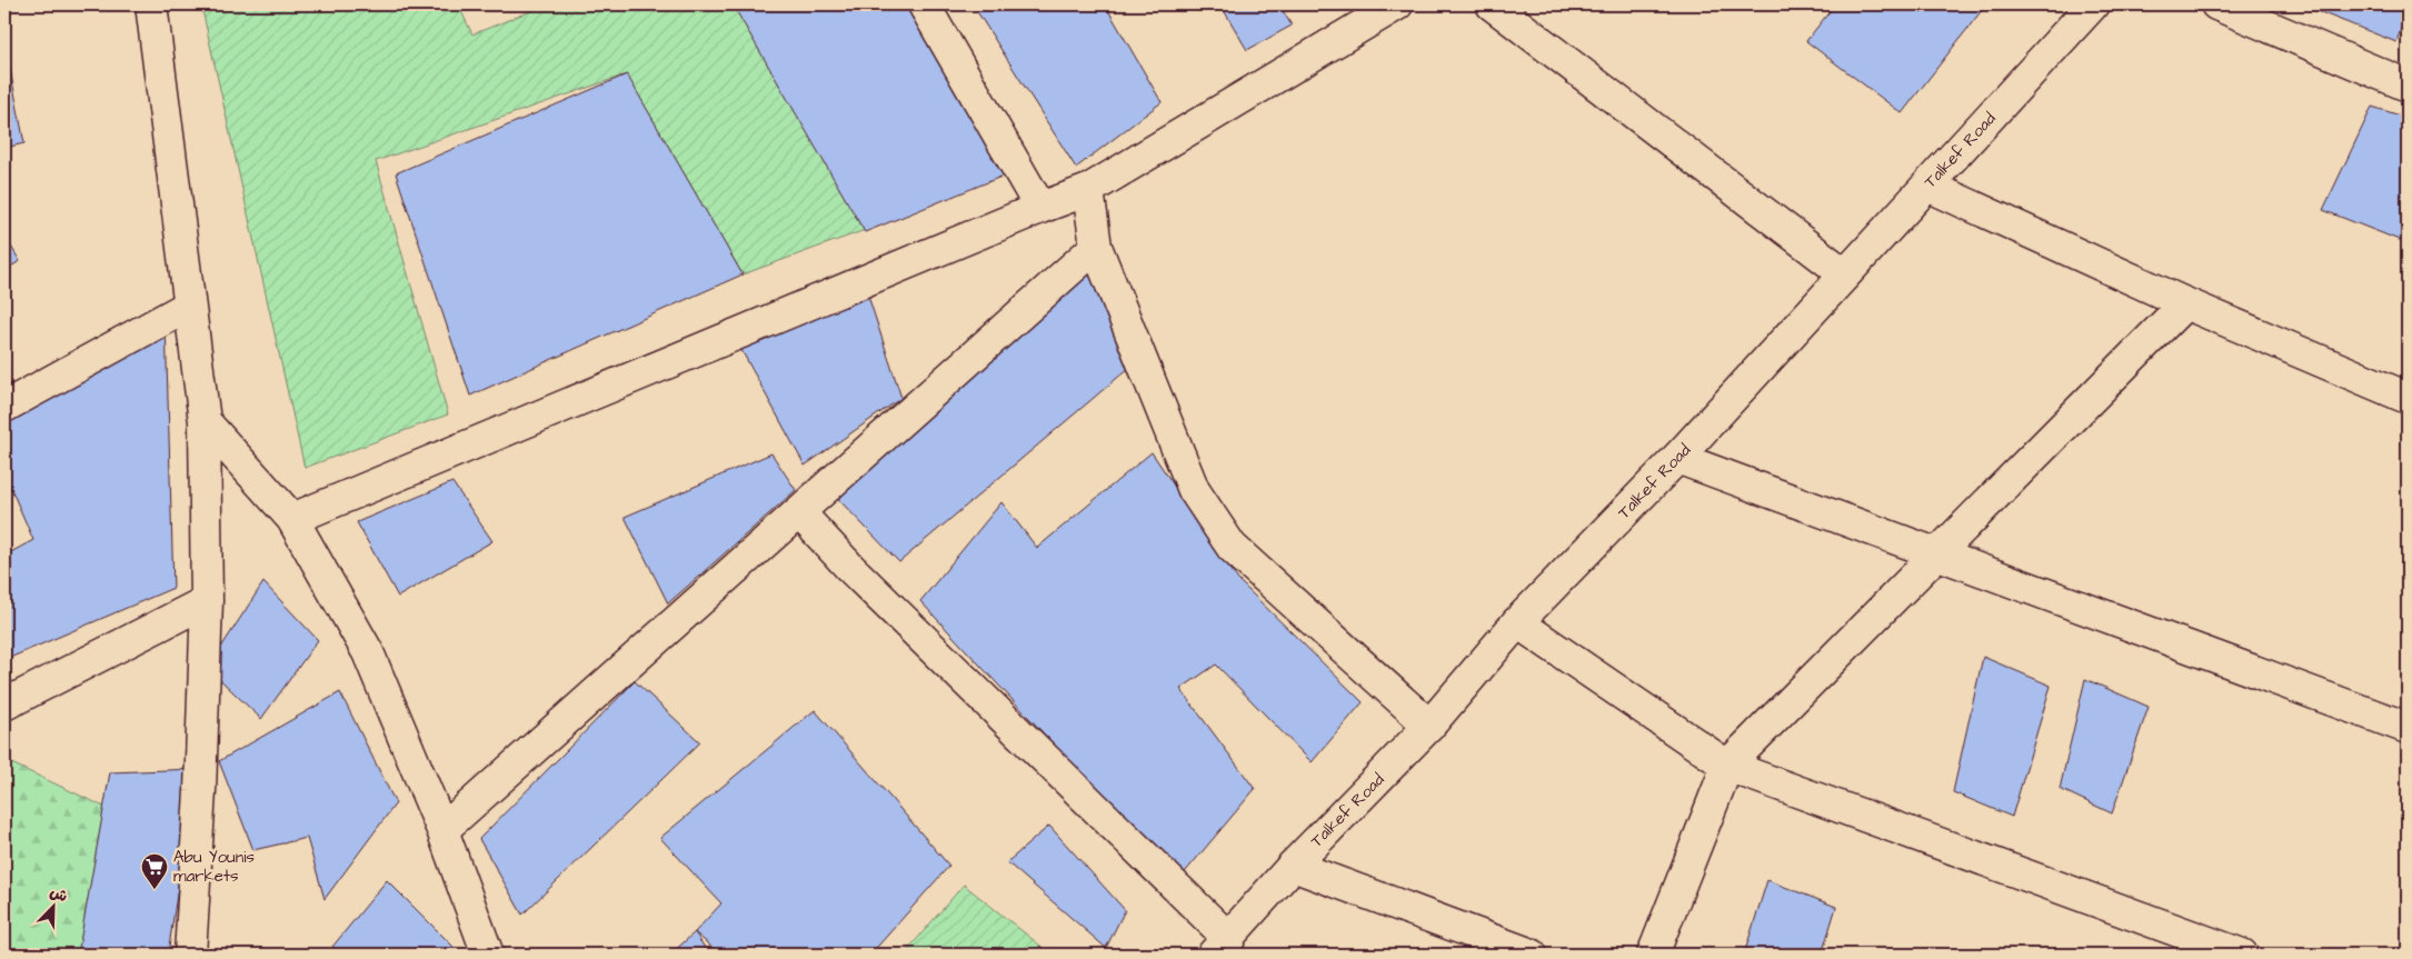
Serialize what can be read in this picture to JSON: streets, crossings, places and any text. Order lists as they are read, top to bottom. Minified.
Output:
{"streets":{"street":["Talkef Road"]},"places":{"supermarket":["Abu Younis markets"]},"north":"top right"}
